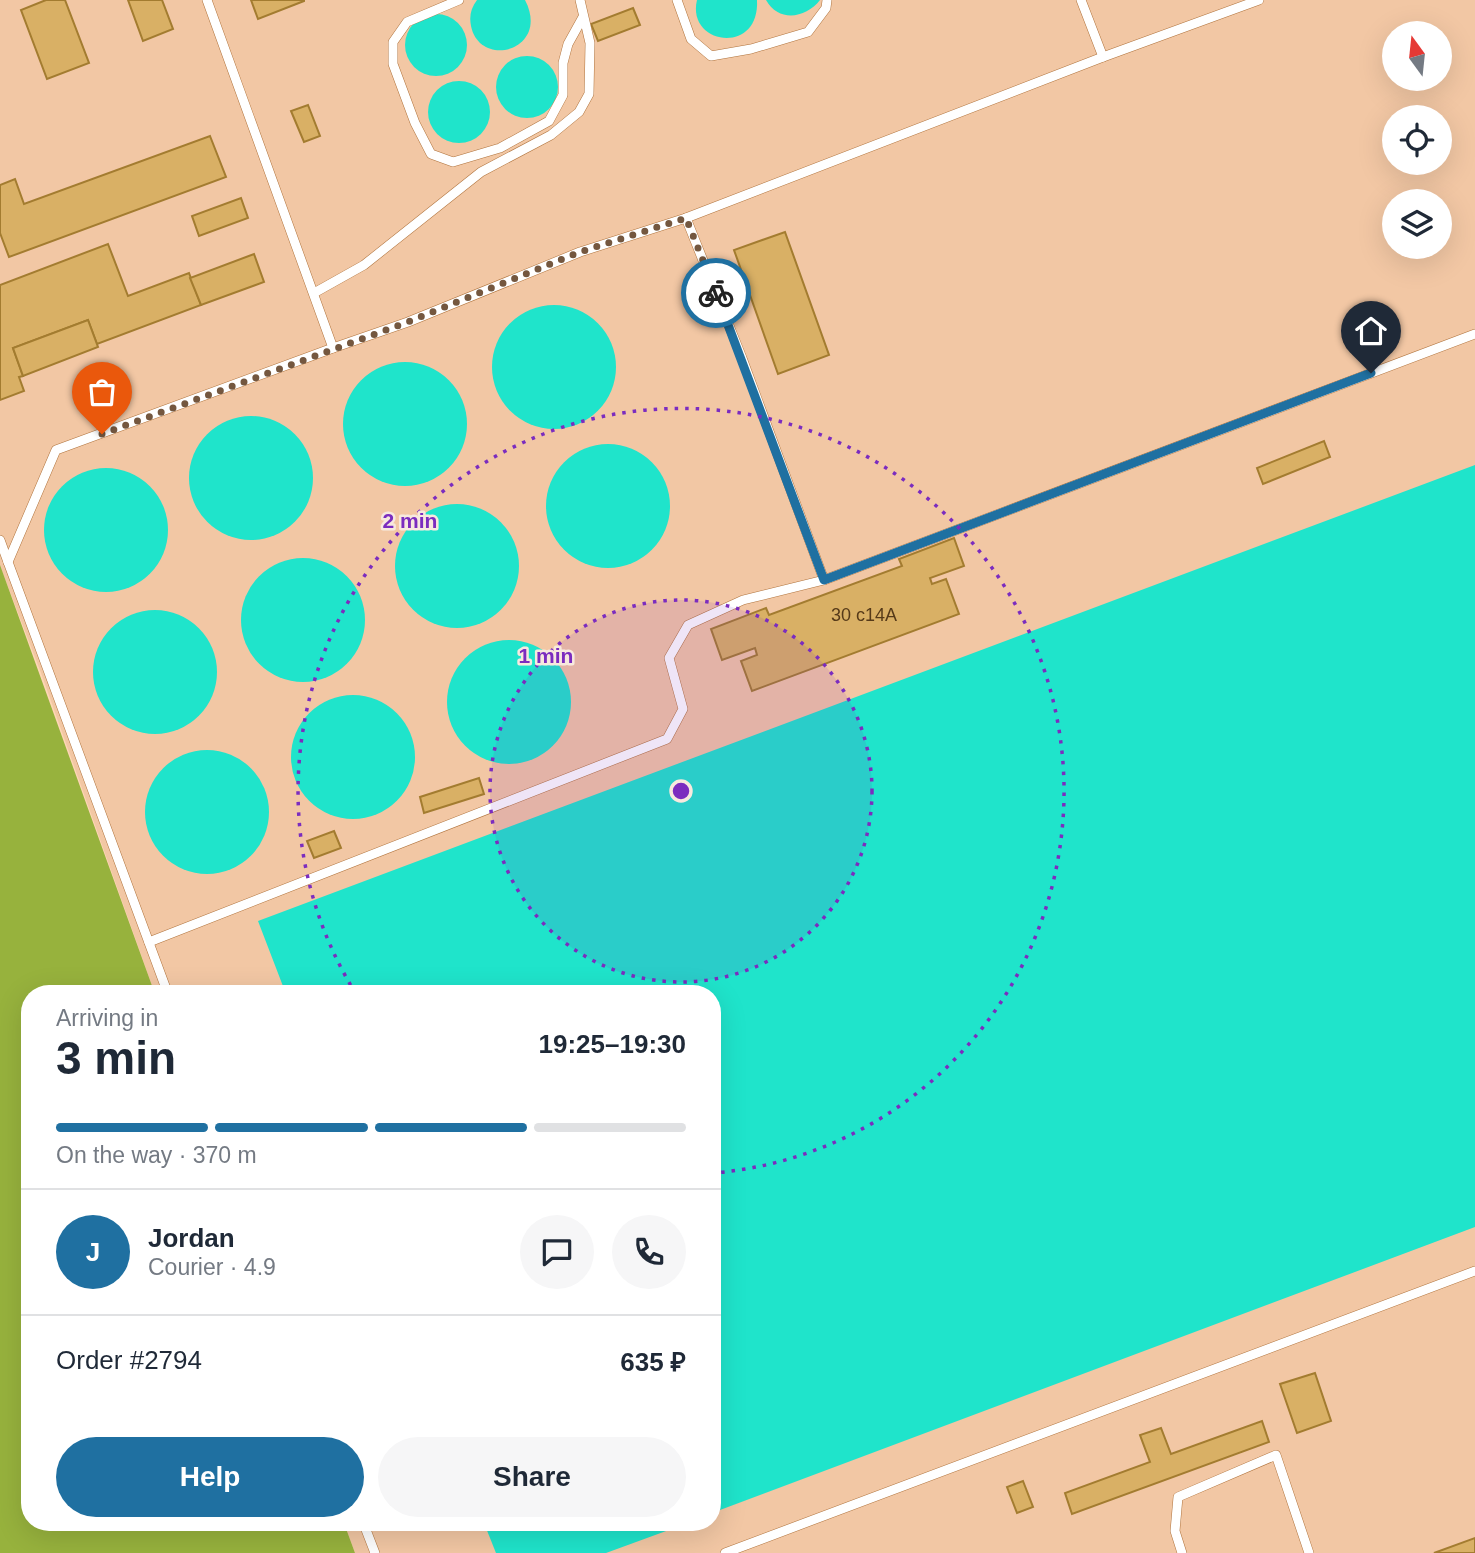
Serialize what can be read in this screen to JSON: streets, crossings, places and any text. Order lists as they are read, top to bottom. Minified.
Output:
{"house_numbers":["30 с14А"],"north":"top","page":{"heading":["3 min","Arriving in","19:25–19:30"],"panel":["Jordan","Courier · 4.9","Order #2794","635 ₽"],"bar":"On the way · 370 m","round":"J","buttons":["Help","Share"]},"rings":["2 min","1 min"]}
